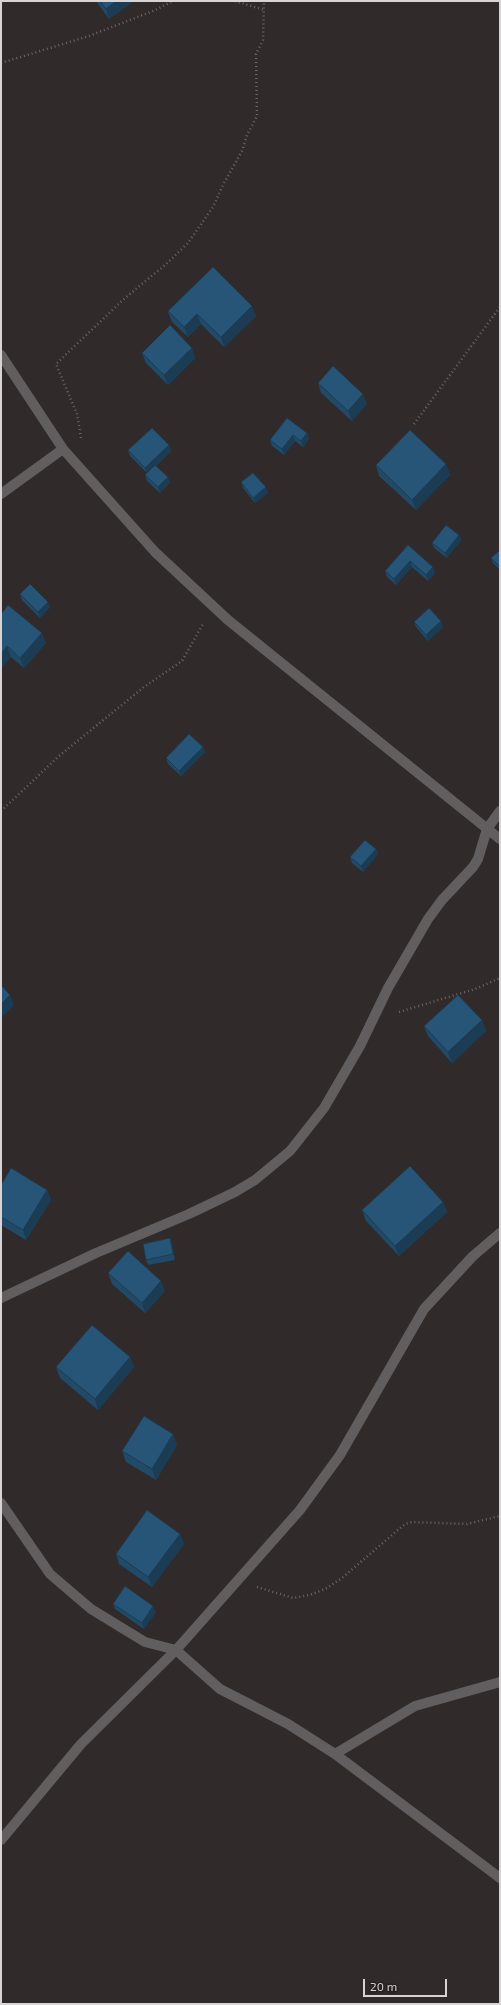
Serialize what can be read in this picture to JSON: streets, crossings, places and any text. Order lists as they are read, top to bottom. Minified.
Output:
{"scale_bar":"20 m"}
